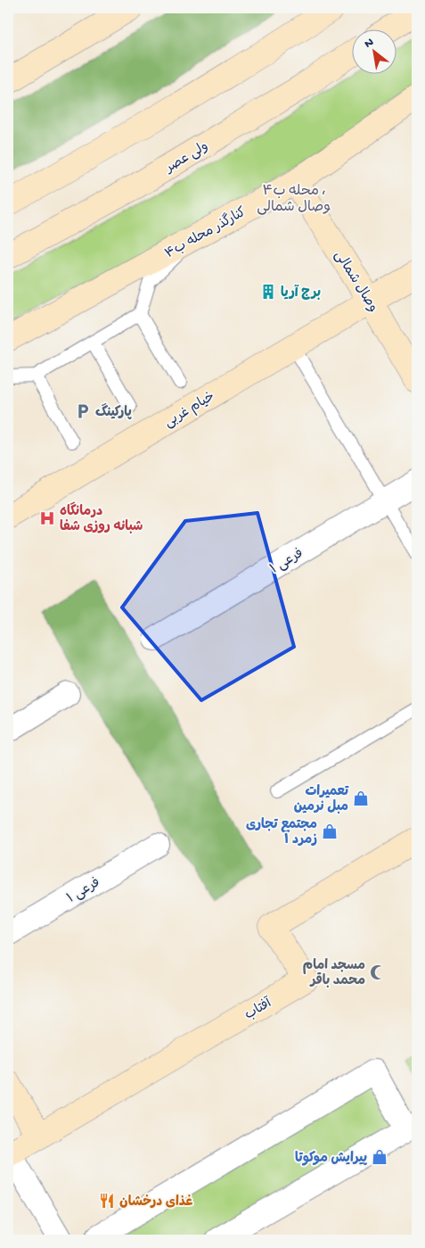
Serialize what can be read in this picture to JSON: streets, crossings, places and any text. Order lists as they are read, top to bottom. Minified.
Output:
{"streets":{"street":["ولی عصر","کنارگذر محله ب۴","وصال شمالی","خیام غربی","فرعی ۱","آفتاب"]},"crossings":[["کنارگذر محله ب۴","وصال شمالی"],["وصال شمالی","خیام غربی"]],"districts":["محله ب۴ ، وصال شمالی"],"places":{"building":["برج آریا"],"parking":["پارکینگ"],"hospital":["درمانگاه شبانه روزی شفا"],"shop":["تعمیرات مبل نرمین","مجتمع تجاری زمرد ۱","پیرایش موکوتا"],"mosque":["مسجد امام محمد باقر"],"restaurant":["غذای درخشان"]},"north":"top left"}
